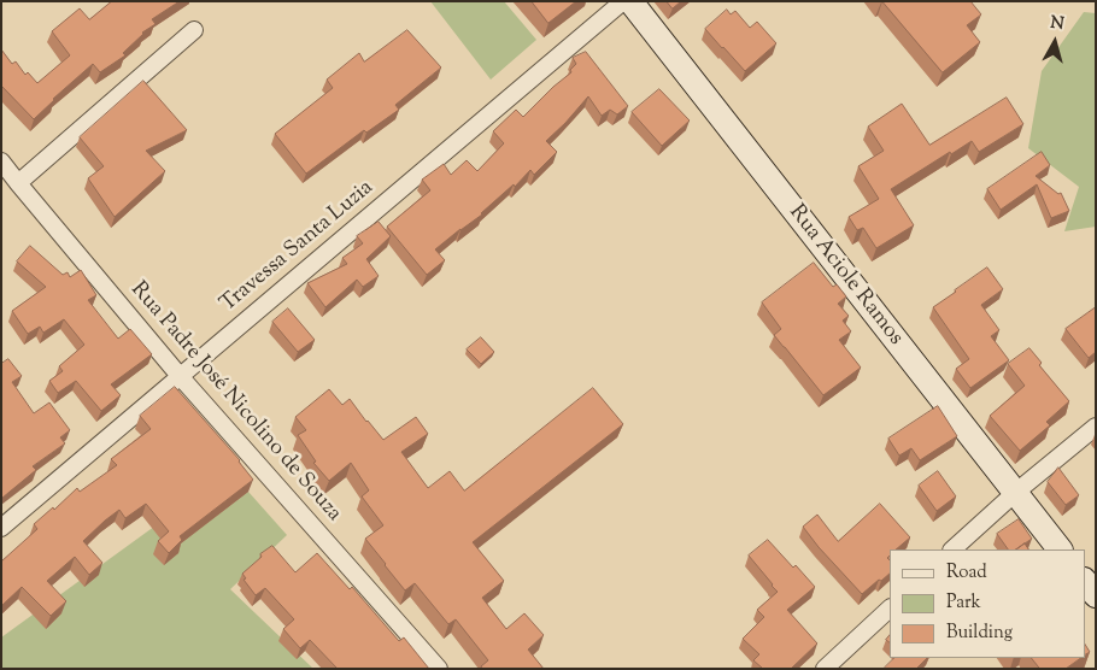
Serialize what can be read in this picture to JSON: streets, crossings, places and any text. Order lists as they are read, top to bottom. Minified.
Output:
{"streets":{"street":["Travessa Santa Luzia","Rua Aciole Ramos","Rua Padre José Nicolino de Souza"]},"crossings":[["Travessa Santa Luzia","Rua Padre José Nicolino de Souza"]],"legend":["Road","Park","Building"],"north":"top"}
